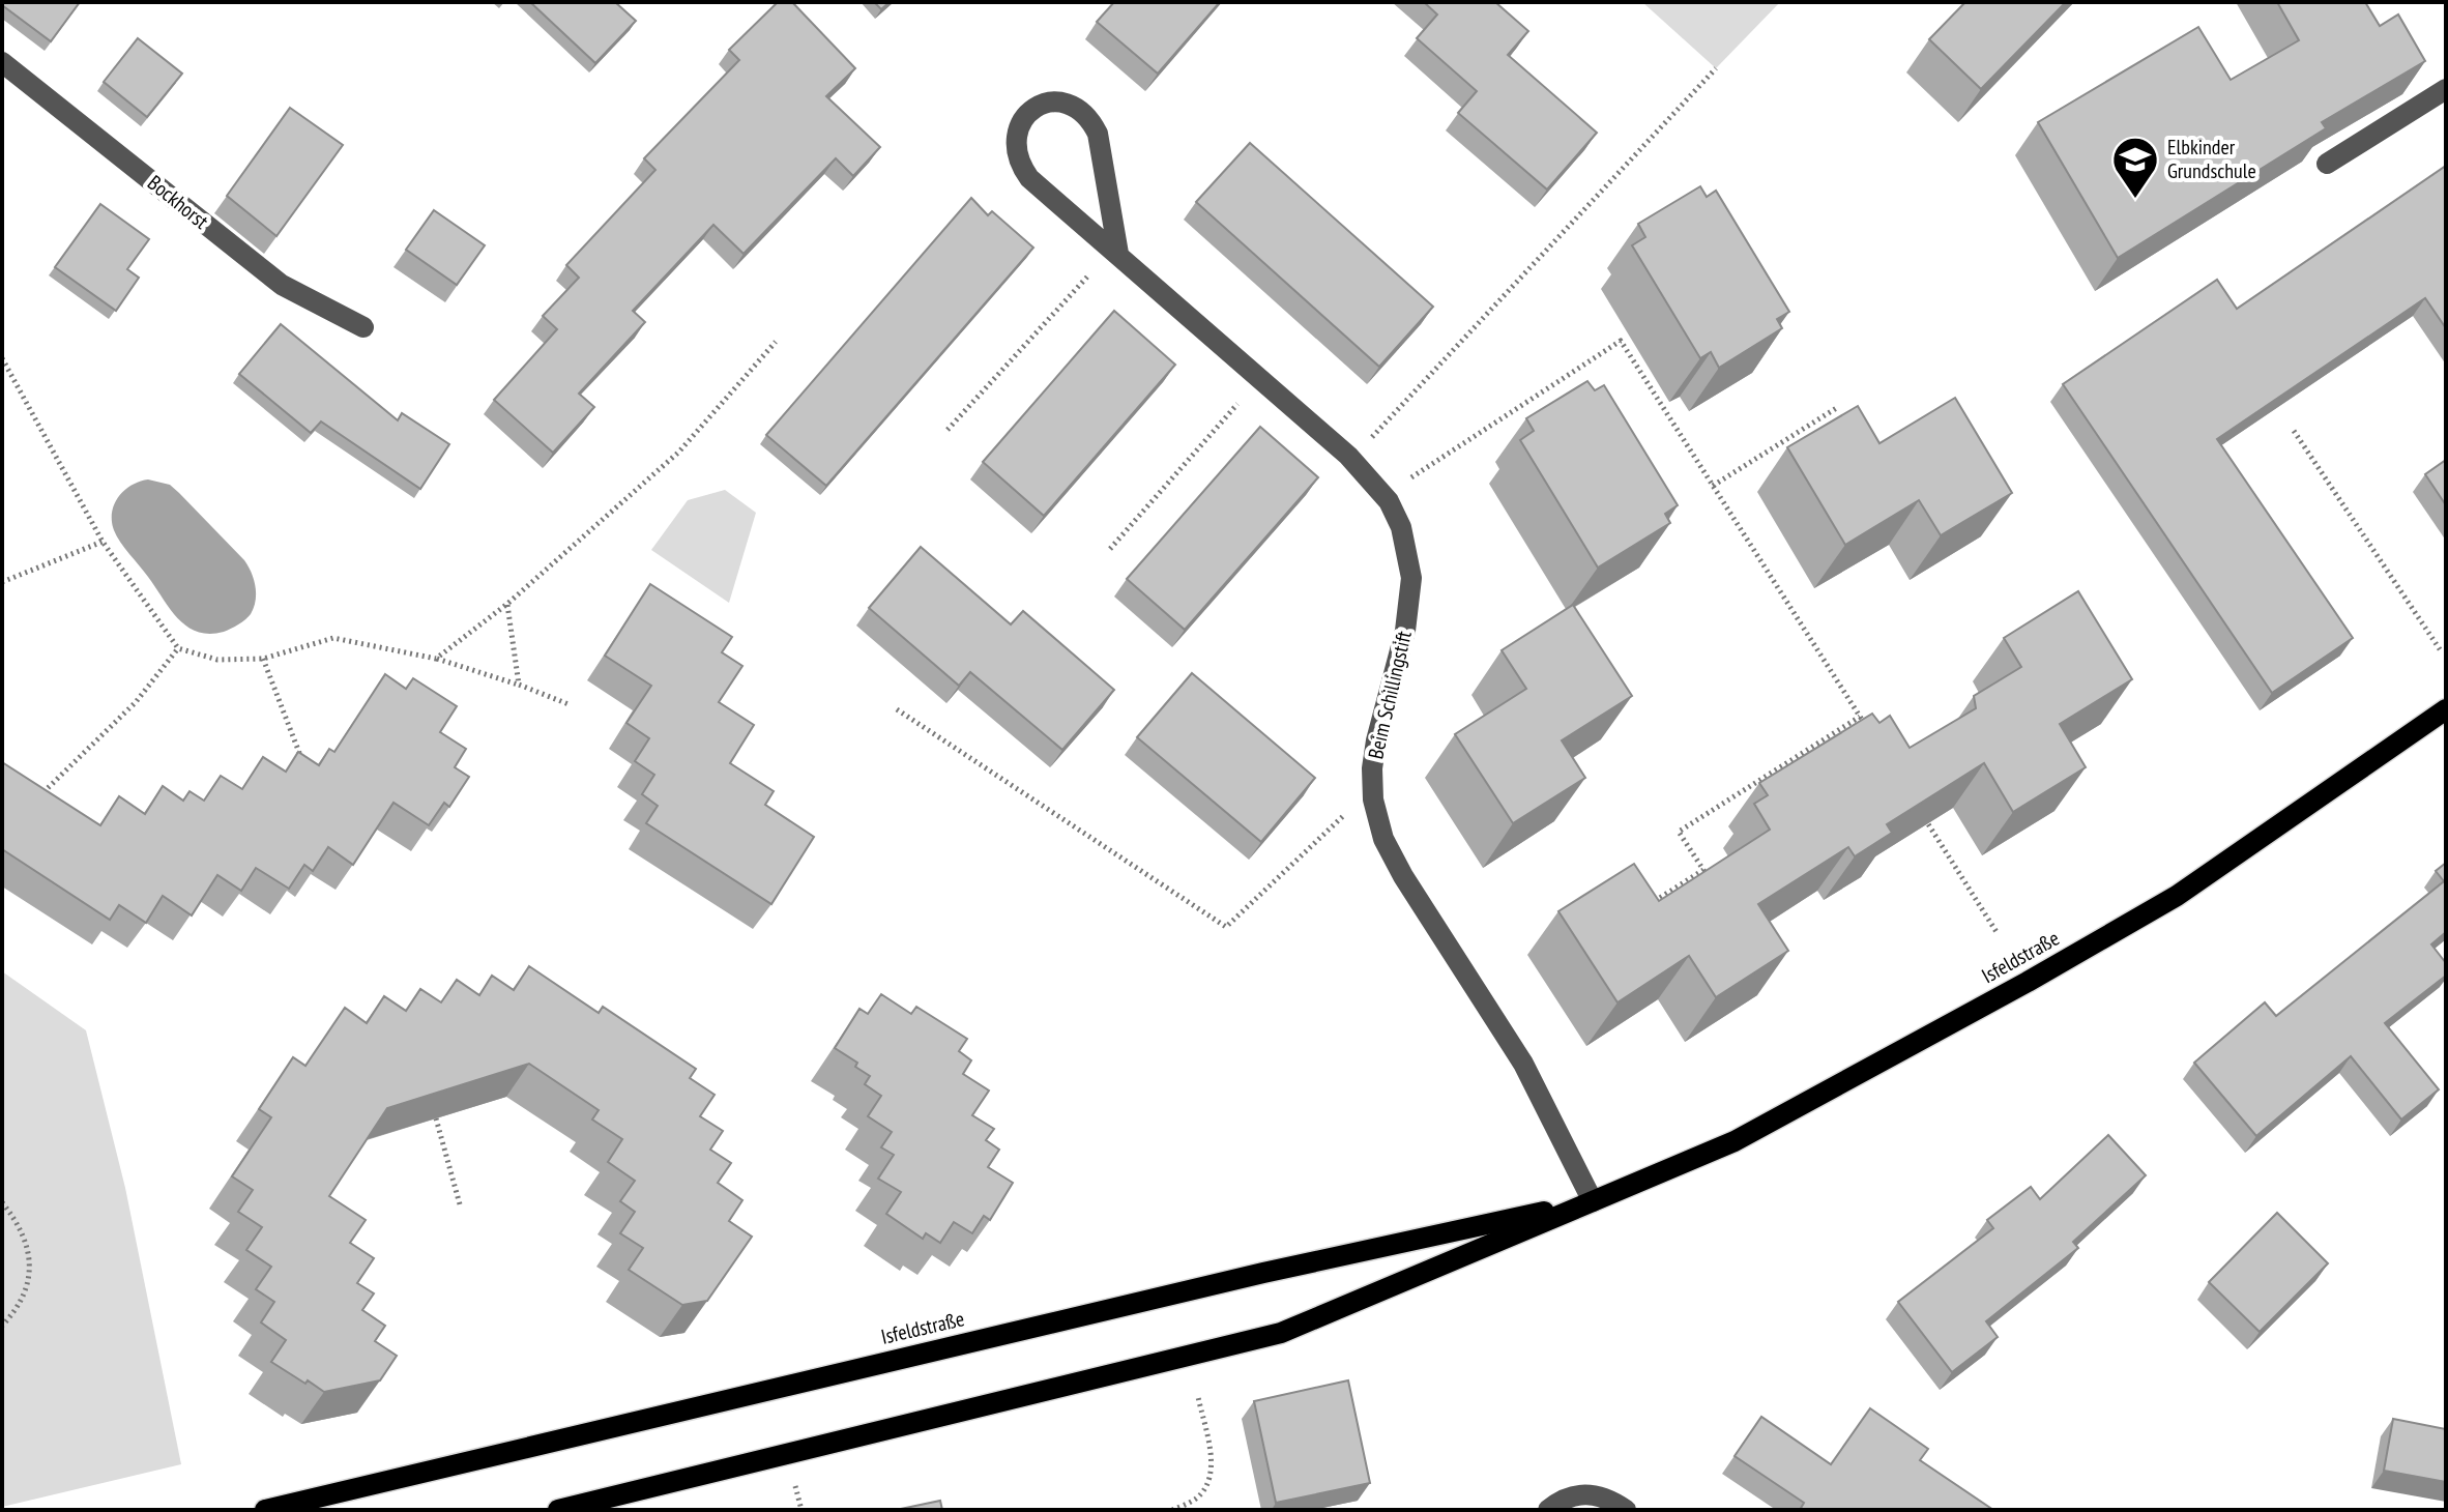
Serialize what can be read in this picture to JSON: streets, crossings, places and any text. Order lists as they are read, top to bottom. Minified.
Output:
{"streets":{"main road":["Isfeldstraße"],"street":["Bockhorst","Beim Schillingstift"]},"crossings":[["Beim Schillingstift","Isfeldstraße"]],"places":{"school or university":["Elbkinder Grundschule"]}}
